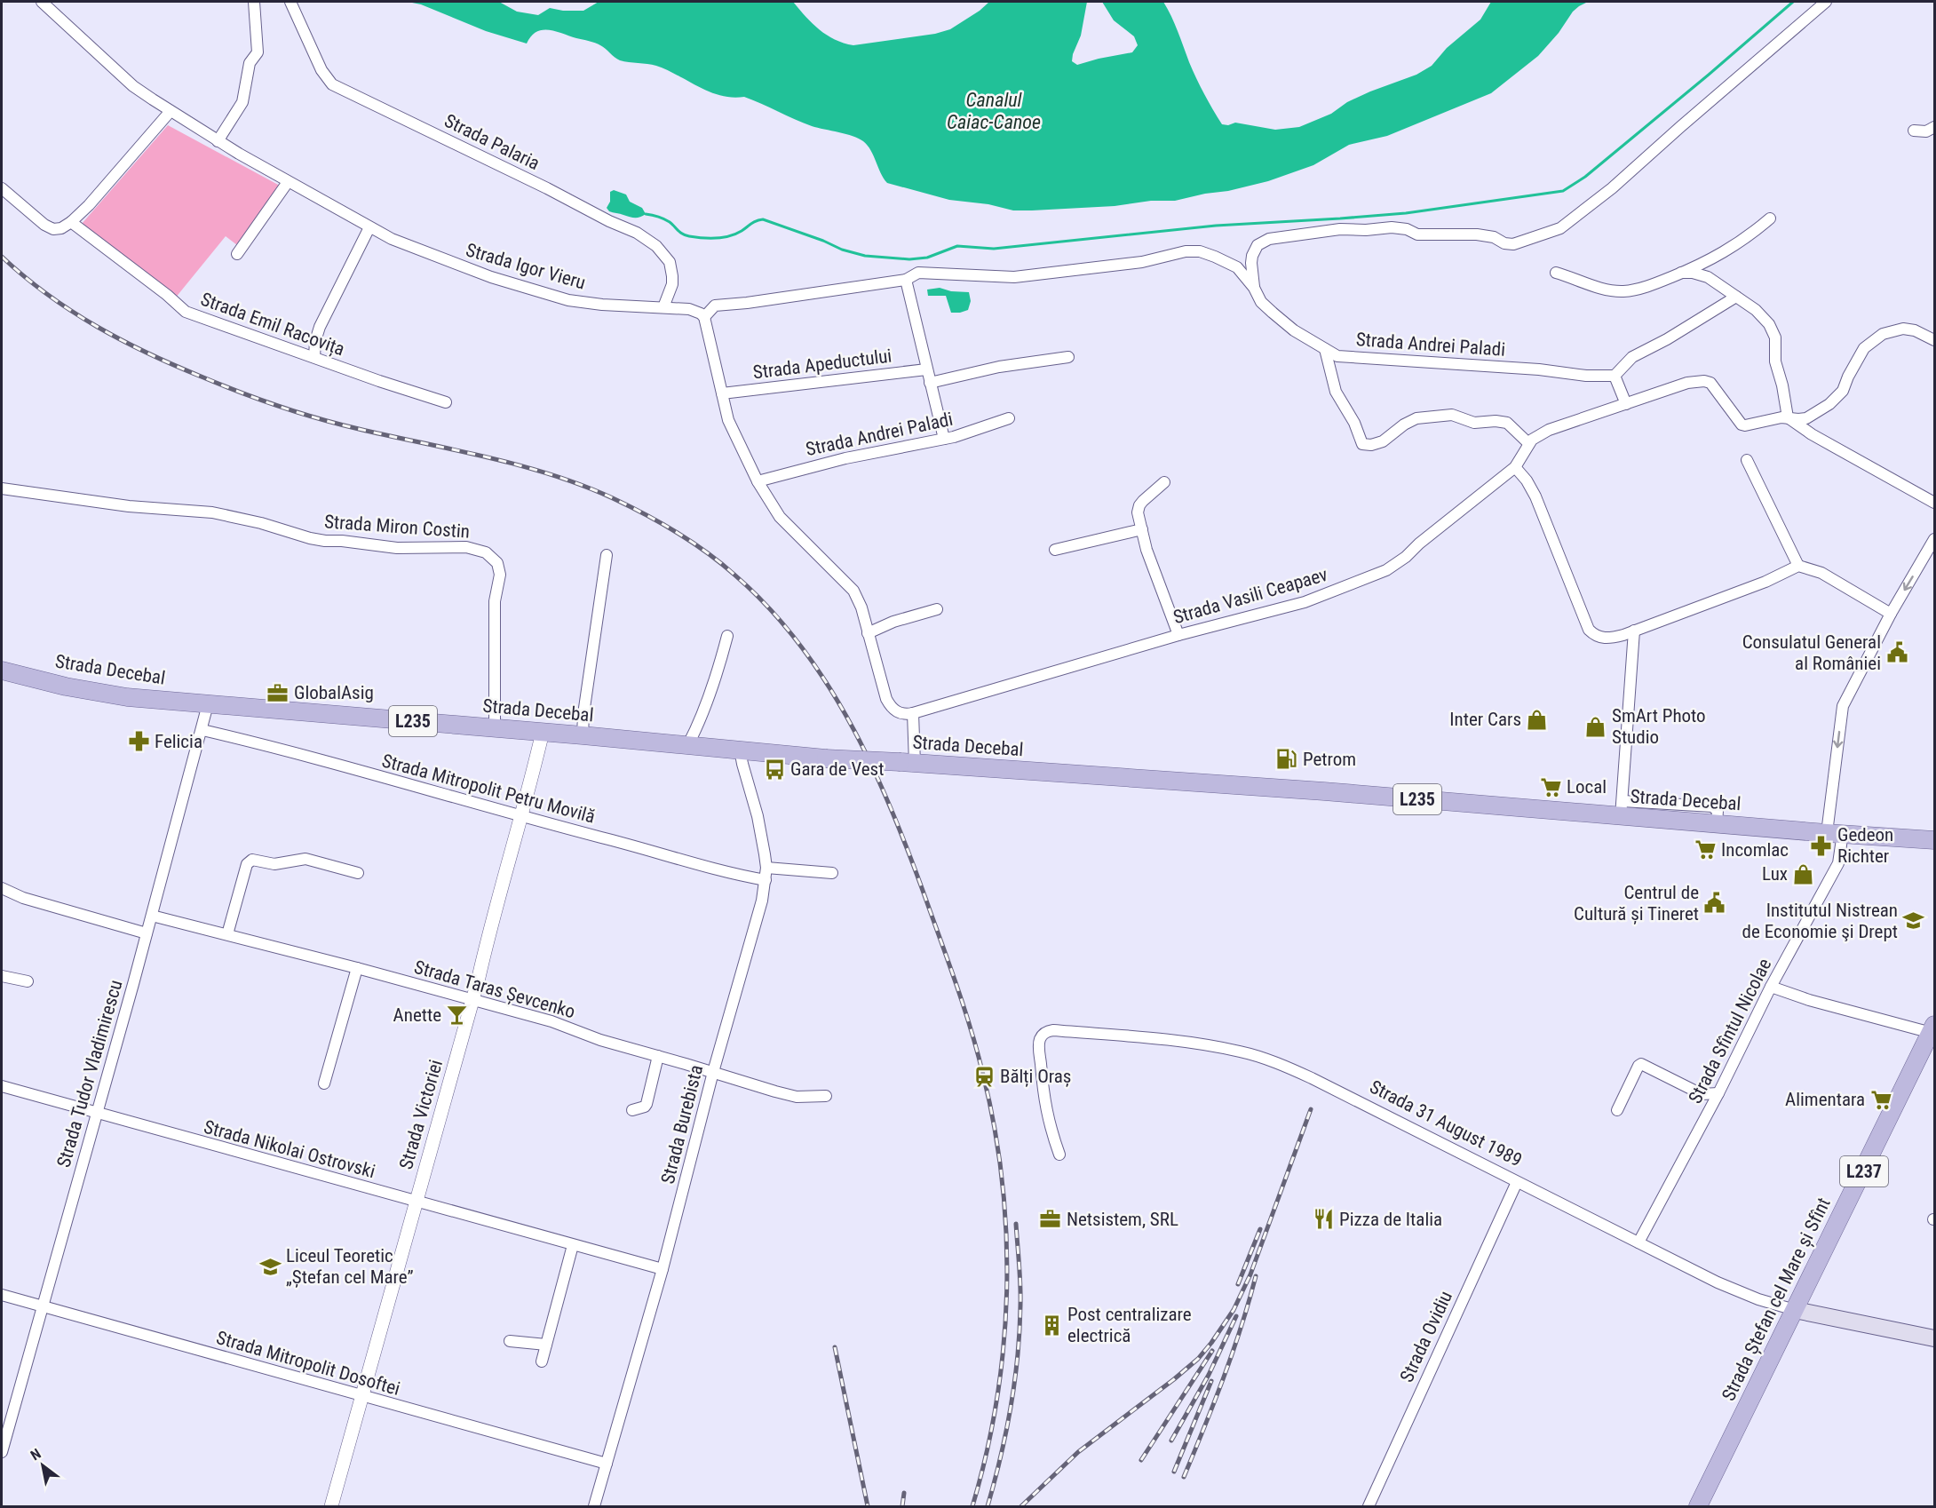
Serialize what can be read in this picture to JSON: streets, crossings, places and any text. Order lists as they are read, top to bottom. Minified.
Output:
{"streets":{"main road":["Strada Decebal","L235","Strada 31 August 1989","L237","Strada Ștefan cel Mare și Sfînt"],"street":["Strada Palaria","Strada Igor Vieru","Strada Emil Racovița","Strada Andrei Paladi","Strada Apeductului","Strada Miron Costin","Strada Vasili Ceapaev","Strada Mitropolit Petru Movilă","Strada Taras Șevcenko","Strada Sfîntul Nicolae","Strada Tudor Vladimirescu","Strada Victoriei","Strada Burebista","Strada Nikolai Ostrovski","Strada Ovidiu","Strada Mitropolit Dosoftei"]},"crossings":[["Strada Palaria","Strada Igor Vieru"],["Strada Miron Costin","Strada Decebal"],["Strada Decebal","Strada Sfîntul Nicolae"],["Strada Decebal","Strada Tudor Vladimirescu"],["Strada Decebal","Strada Victoriei"],["Strada Decebal","Strada Burebista"],["Strada Mitropolit Petru Movilă","Strada Tudor Vladimirescu"],["Strada Mitropolit Petru Movilă","Strada Victoriei"],["Strada Mitropolit Petru Movilă","Strada Burebista"],["Strada Taras Șevcenko","Strada Tudor Vladimirescu"],["Strada Taras Șevcenko","Strada Victoriei"],["Strada Taras Șevcenko","Strada Burebista"],["Strada Sfîntul Nicolae","Strada 31 August 1989"],["Strada Tudor Vladimirescu","Strada Nikolai Ostrovski"],["Strada Tudor Vladimirescu","Strada Mitropolit Dosoftei"],["Strada Victoriei","Strada Nikolai Ostrovski"],["Strada Victoriei","Strada Mitropolit Dosoftei"],["Strada 31 August 1989","Strada Ștefan cel Mare și Sfînt"],["Strada 31 August 1989","Strada Ovidiu"],["Strada Burebista","Strada Nikolai Ostrovski"],["Strada Burebista","Strada Mitropolit Dosoftei"]],"one_way":["Strada Sfîntul Nicolae"],"water":["Canalul Caiac-Canoe"],"places":{"public building":["Consulatul General al României","Centrul de Cultură și Tineret"],"office":["GlobalAsig","Netsistem, SRL"],"shop":["Inter Cars","SmArt Photo Studio","Lux"],"pharmacy":["Felicia","Gedeon Richter"],"fuel station":["Petrom"],"bus stop":["Gara de Vest"],"supermarket":["Local","Incomlac","Alimentara"],"school or university":["Institutul Nistrean de Economie şi Drept","Liceul Teoretic „Ștefan cel Mare”"],"bar":["Anette"],"station":["Bălți Oraș"],"restaurant":["Pizza de Italia"],"building":["Post centralizare electrică"]},"north":"top left"}
